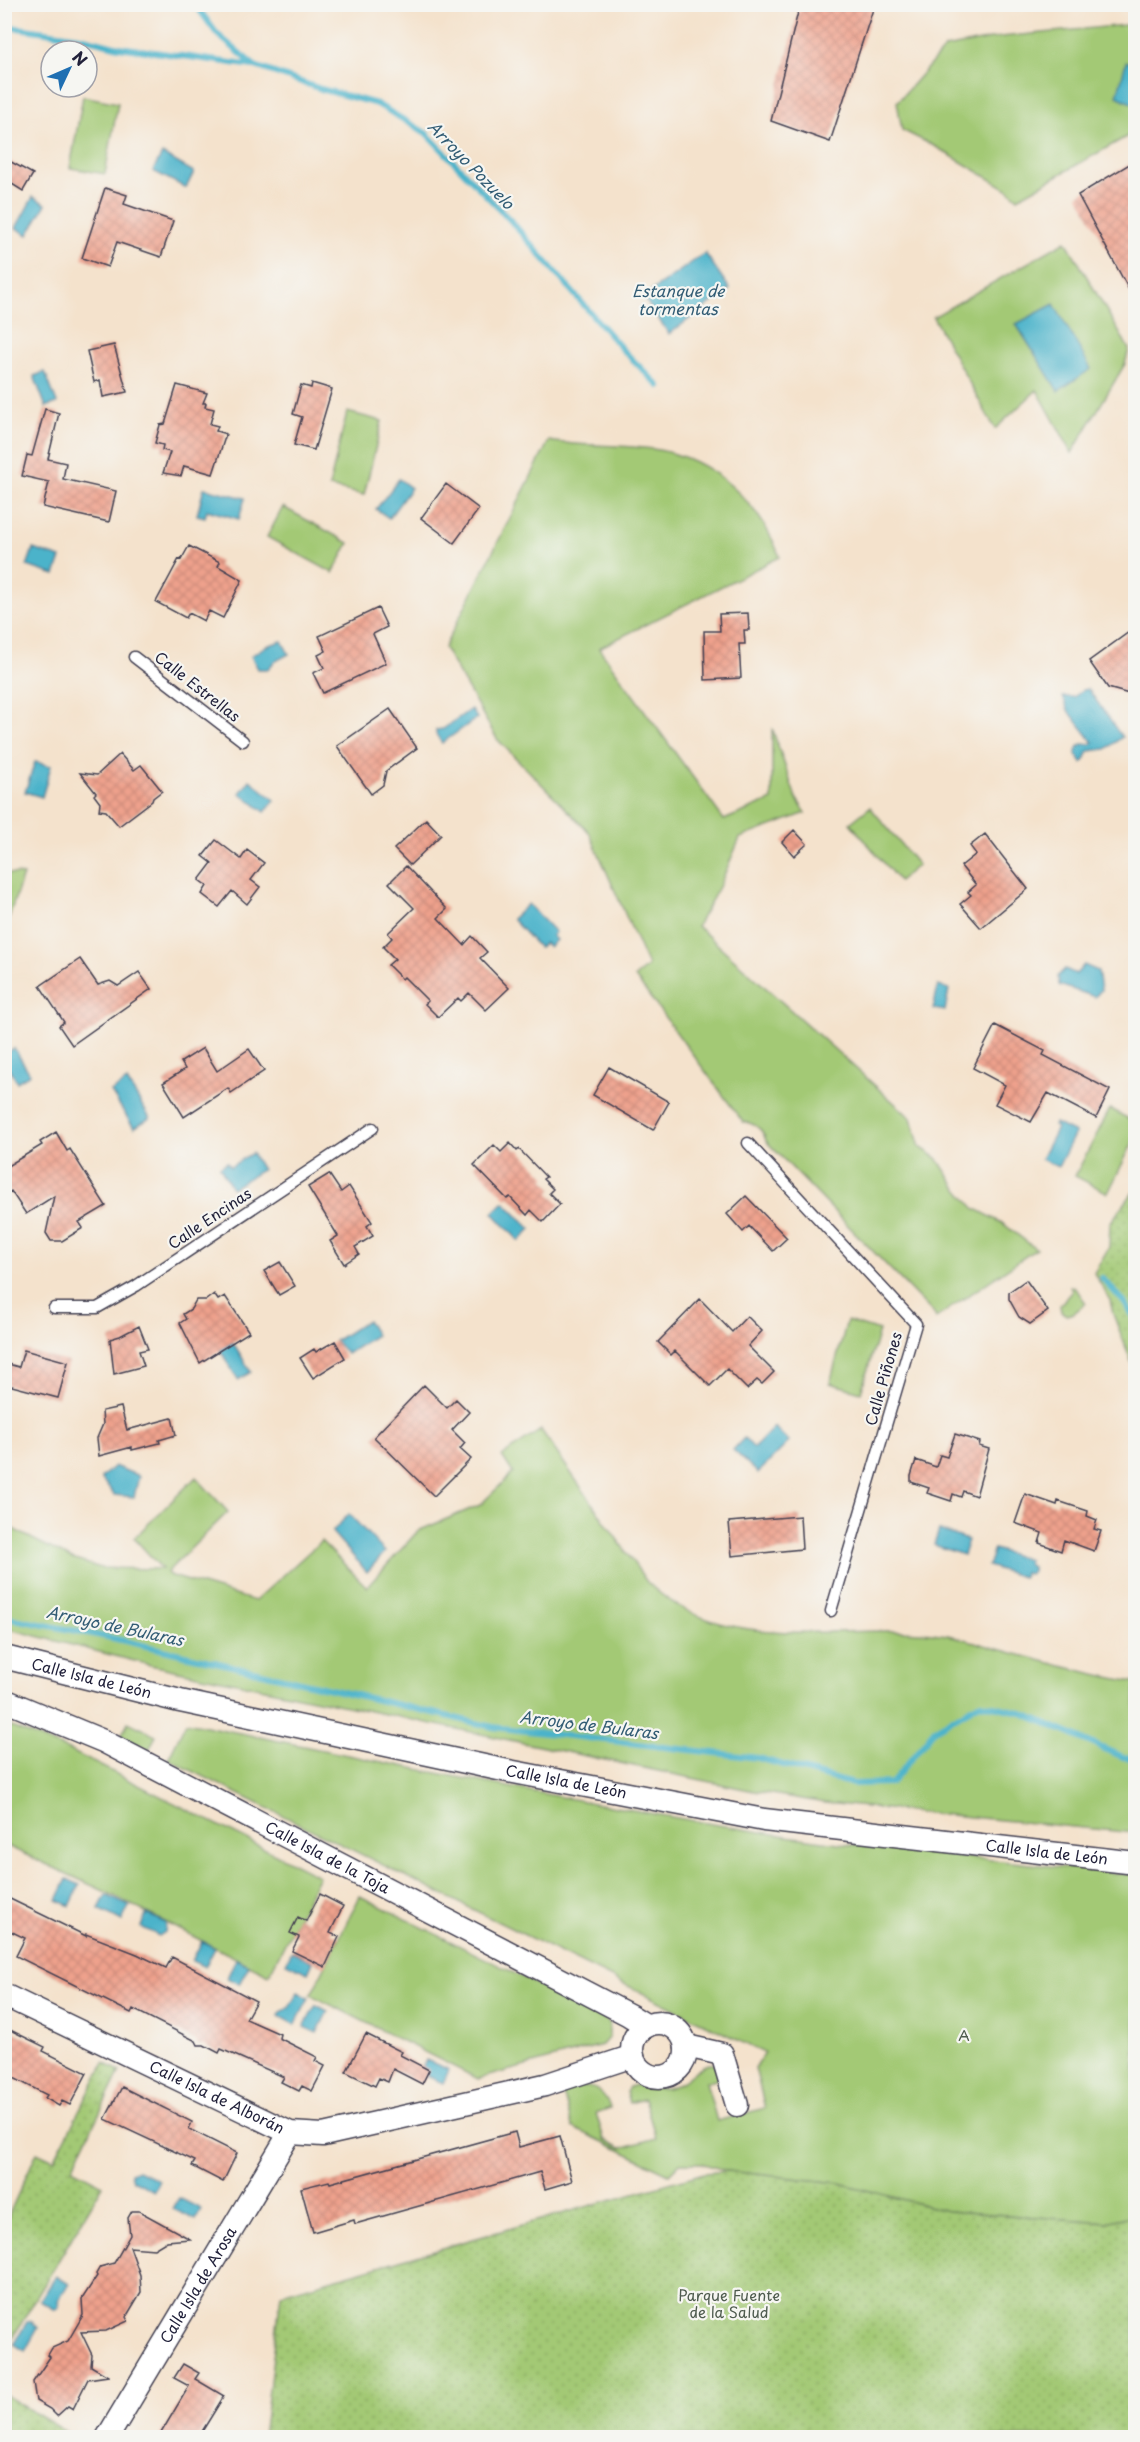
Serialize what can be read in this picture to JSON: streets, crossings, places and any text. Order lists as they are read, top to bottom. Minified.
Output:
{"streets":{"street":["Calle Isla de León","Calle Isla de la Toja","Calle Isla de Alborán","Calle Isla de Arosa"],"lane":["Calle Estrellas","Calle Encinas","Calle Piñones"]},"crossings":[["Calle Isla de la Toja","Calle Isla de Alborán"],["Calle Isla de Alborán","Calle Isla de Arosa"]],"water":["Arroyo Pozuelo","Estanque de tormentas","Arroyo de Bularas"],"parks":["A","Parque Fuente de la Salud"],"north":"top right"}
